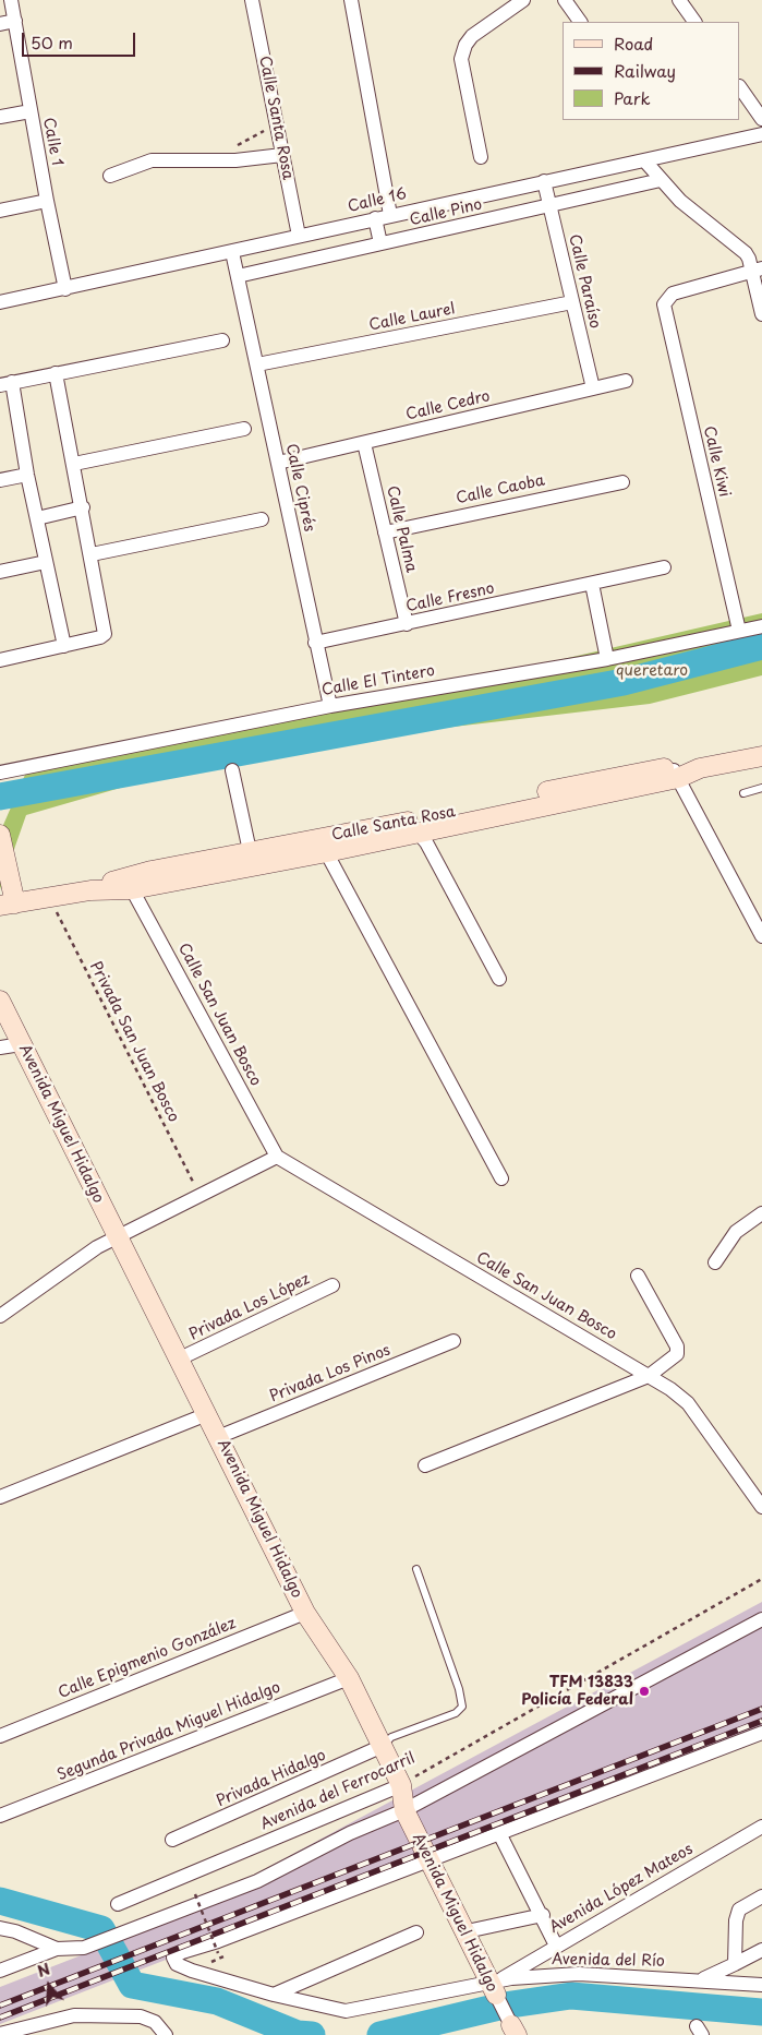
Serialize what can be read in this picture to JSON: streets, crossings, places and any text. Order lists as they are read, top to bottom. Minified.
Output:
{"streets":{"street":["Calle Santa Rosa","Calle 1","Calle 16","Calle Pino","Calle Paraíso","Calle Laurel","Calle Cedro","Calle Kiwi","Calle Ciprés","Calle Caoba","Calle Palma","Calle Fresno","Calle El Tintero","Calle San Juan Bosco","Avenida Miguel Hidalgo","Privada Los López","Privada Los Pinos","Calle Epigmenio González","Segunda Privada Miguel Hidalgo","Privada Hidalgo","Avenida del Ferrocarril","Avenida López Mateos","Avenida del Río"],"path":["Privada San Juan Bosco"]},"crossings":[["Calle Santa Rosa","Calle 16"],["Calle Santa Rosa","Calle San Juan Bosco"],["Calle Santa Rosa","Privada San Juan Bosco"],["Calle 1","Calle 16"],["Calle 16","Calle Paraíso"],["Calle 16","Calle Ciprés"],["Calle Pino","Calle Paraíso"],["Calle Pino","Calle Ciprés"],["Calle Paraíso","Calle Laurel"],["Calle Paraíso","Calle Cedro"],["Calle Laurel","Calle Ciprés"],["Calle Cedro","Calle Ciprés"],["Calle Cedro","Calle Palma"],["Calle Kiwi","Calle El Tintero"],["Calle Ciprés","Calle Fresno"],["Calle Ciprés","Calle El Tintero"],["Calle Caoba","Calle Palma"],["Calle Palma","Calle Fresno"],["Avenida Miguel Hidalgo","Privada Los López"],["Avenida Miguel Hidalgo","Privada Los Pinos"],["Avenida Miguel Hidalgo","Calle Epigmenio González"],["Avenida Miguel Hidalgo","Segunda Privada Miguel Hidalgo"],["Avenida Miguel Hidalgo","Privada Hidalgo"],["Avenida Miguel Hidalgo","Avenida del Ferrocarril"],["Avenida Miguel Hidalgo","Avenida López Mateos"],["Avenida Miguel Hidalgo","Avenida del Río"],["Avenida López Mateos","Avenida del Río"]],"parks":["queretaro"],"places":["TFM 13833 Policía Federal"],"legend":["Road","Railway","Park"],"scale_bar":"50 m","north":"top"}
